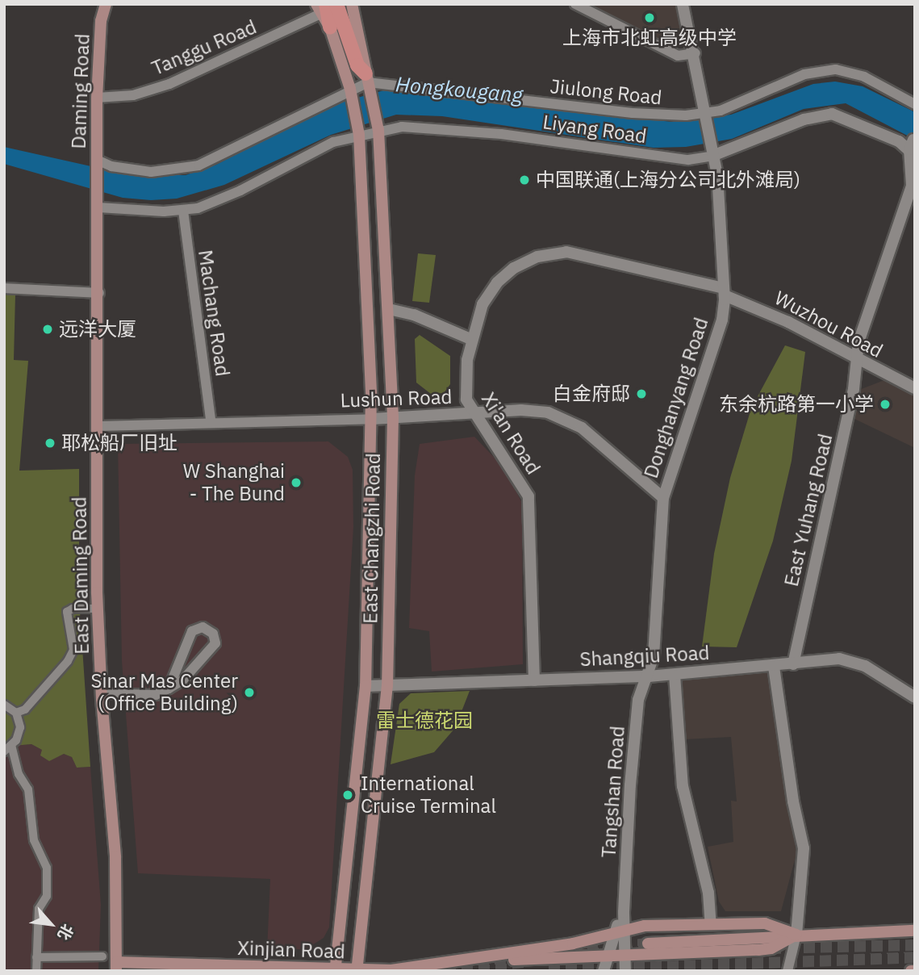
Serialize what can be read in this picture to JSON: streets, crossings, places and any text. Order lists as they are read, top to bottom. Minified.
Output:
{"streets":{"main road":["Daming Road","East Changzhi Road","East Daming Road","Xinjian Road"],"street":["Tanggu Road","Jiulong Road","Liyang Road","Machang Road","Wuzhou Road","Donghanyang Road","Lushun Road","Xi'an Road","East Yuhang Road","Shangqiu Road","Tangshan Road"]},"crossings":[["Tanggu Road","Daming Road"],["Daming Road","Jiulong Road"],["Daming Road","East Daming Road"],["Jiulong Road","Donghanyang Road"],["Jiulong Road","East Changzhi Road"],["Jiulong Road","East Daming Road"],["Liyang Road","Machang Road"],["Liyang Road","Donghanyang Road"],["Liyang Road","East Yuhang Road"],["Liyang Road","East Changzhi Road"],["Liyang Road","East Daming Road"],["Machang Road","Lushun Road"],["Wuzhou Road","Donghanyang Road"],["Wuzhou Road","Xi'an Road"],["Wuzhou Road","East Yuhang Road"],["Donghanyang Road","Lushun Road"],["Donghanyang Road","Xi'an Road"],["Donghanyang Road","Shangqiu Road"],["Donghanyang Road","Tangshan Road"],["Lushun Road","Xi'an Road"],["Lushun Road","East Changzhi Road"],["Lushun Road","East Daming Road"],["Xi'an Road","Shangqiu Road"],["East Yuhang Road","Shangqiu Road"],["East Changzhi Road","Shangqiu Road"],["East Changzhi Road","Xinjian Road"],["East Daming Road","Xinjian Road"],["Shangqiu Road","Tangshan Road"],["Tangshan Road","Xinjian Road"]],"water":["Hongkougang"],"parks":["雷士德花园"],"places":["上海市北虹高级中学","中国联通(上海分公司北外滩局)","远洋大厦","白金府邸","东余杭路第一小学","耶松船厂旧址","W Shanghai - The Bund","Sinar Mas Center (Office Building)","International Cruise Terminal"],"north":"bottom right"}
